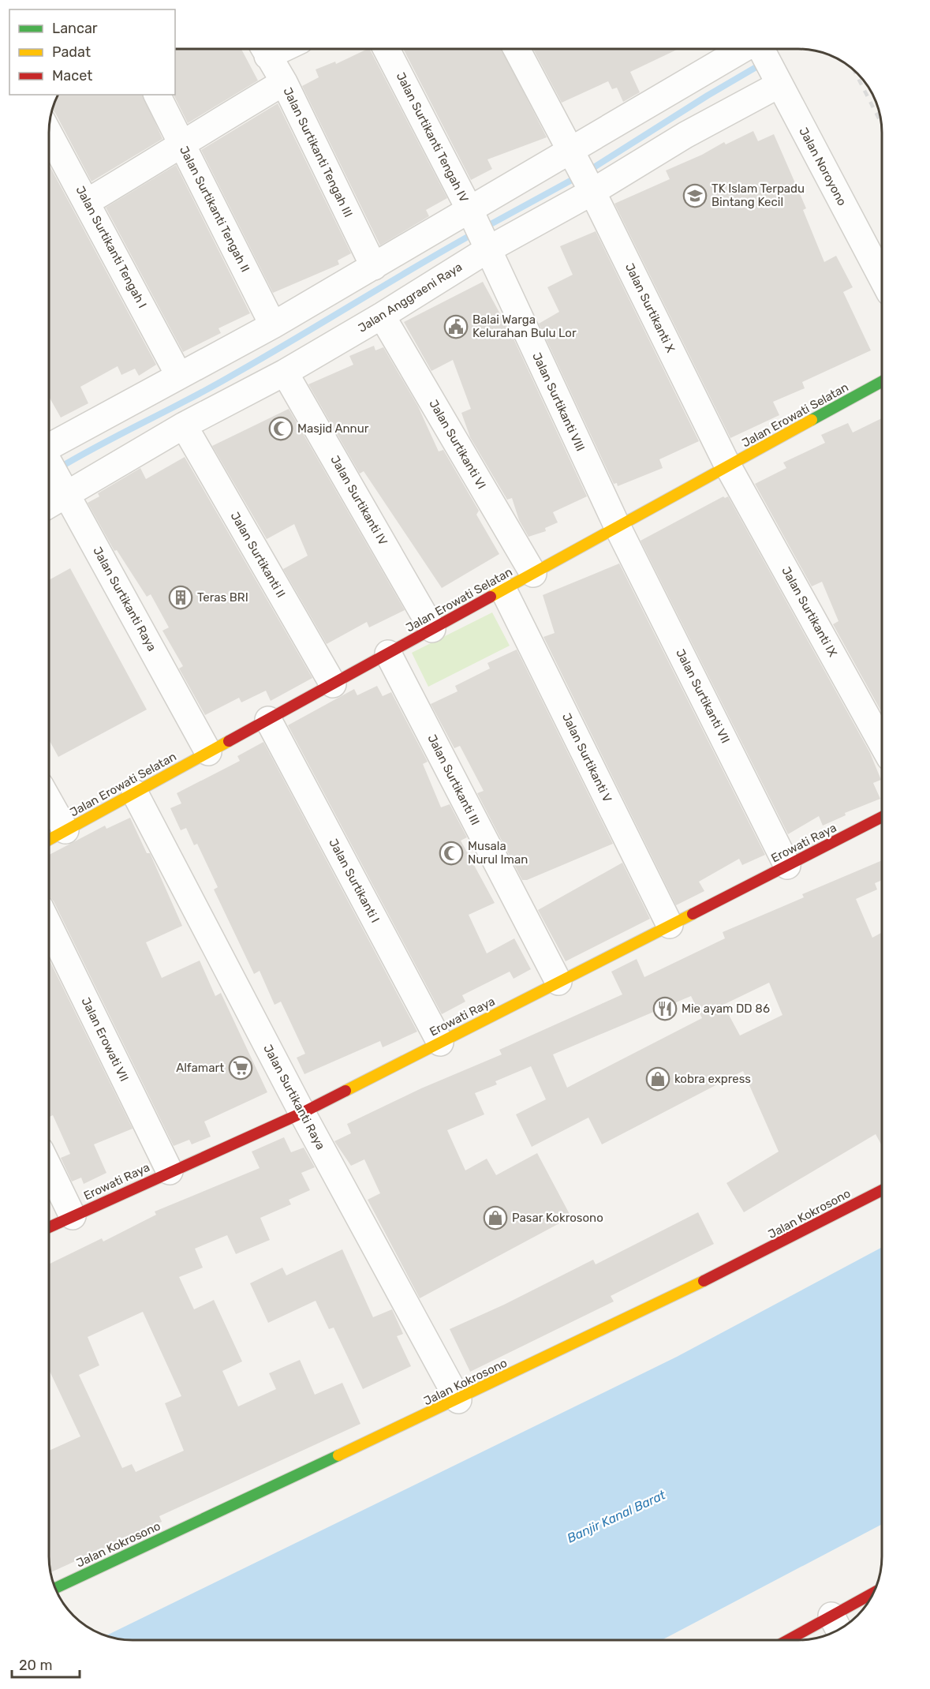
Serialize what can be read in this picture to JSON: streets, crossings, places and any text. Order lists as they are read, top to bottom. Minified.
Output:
{"streets":{"street":["Jalan Surtikanti Tengah IV","Jalan Surtikanti Tengah III","Jalan Noroyono","Jalan Surtikanti Tengah II","Jalan Surtikanti Tengah I","Jalan Anggraeni Raya","Jalan Surtikanti X","Jalan Surtikanti VIII","Jalan Erowati Selatan","Jalan Surtikanti VI","Jalan Surtikanti IV","Jalan Surtikanti II","Jalan Surtikanti Raya","Jalan Surtikanti IX","Jalan Surtikanti VII","Jalan Surtikanti V","Jalan Surtikanti III","Erowati Raya","Jalan Surtikanti I","Jalan Erowati VII","Jalan Kokrosono"]},"crossings":[["Jalan Surtikanti Tengah IV","Jalan Anggraeni Raya"],["Jalan Surtikanti Tengah IV","Jalan Surtikanti VIII"],["Jalan Noroyono","Jalan Anggraeni Raya"],["Jalan Anggraeni Raya","Jalan Surtikanti X"],["Jalan Anggraeni Raya","Jalan Surtikanti VIII"],["Jalan Anggraeni Raya","Jalan Surtikanti VI"],["Jalan Anggraeni Raya","Jalan Surtikanti IV"],["Jalan Anggraeni Raya","Jalan Surtikanti II"],["Jalan Anggraeni Raya","Jalan Surtikanti Raya"],["Jalan Surtikanti X","Jalan Erowati Selatan"],["Jalan Surtikanti X","Jalan Surtikanti IX"],["Jalan Surtikanti VIII","Jalan Erowati Selatan"],["Jalan Surtikanti VIII","Jalan Surtikanti VII"],["Jalan Erowati Selatan","Jalan Surtikanti VI"],["Jalan Erowati Selatan","Jalan Surtikanti IV"],["Jalan Erowati Selatan","Jalan Surtikanti II"],["Jalan Erowati Selatan","Jalan Surtikanti Raya"],["Jalan Erowati Selatan","Jalan Surtikanti IX"],["Jalan Erowati Selatan","Jalan Surtikanti VII"],["Jalan Erowati Selatan","Jalan Surtikanti V"],["Jalan Erowati Selatan","Jalan Surtikanti III"],["Jalan Erowati Selatan","Jalan Surtikanti I"],["Jalan Surtikanti Raya","Erowati Raya"],["Jalan Surtikanti Raya","Jalan Kokrosono"],["Jalan Surtikanti VII","Erowati Raya"],["Jalan Surtikanti V","Erowati Raya"],["Jalan Surtikanti III","Erowati Raya"],["Erowati Raya","Jalan Surtikanti I"],["Erowati Raya","Jalan Erowati VII"]],"water":["Banjir Kanal Barat"],"places":{"school or university":["TK Islam Terpadu Bintang Kecil"],"public building":["Balai Warga Kelurahan Bulu Lor"],"mosque":["Masjid Annur","Musala Nurul Iman"],"building":["Teras BRI"],"restaurant":["Mie ayam DD 86"],"supermarket":["Alfamart"],"shop":["kobra express","Pasar Kokrosono"]},"legend":["Lancar","Padat","Macet"],"scale_bar":"20 m"}
